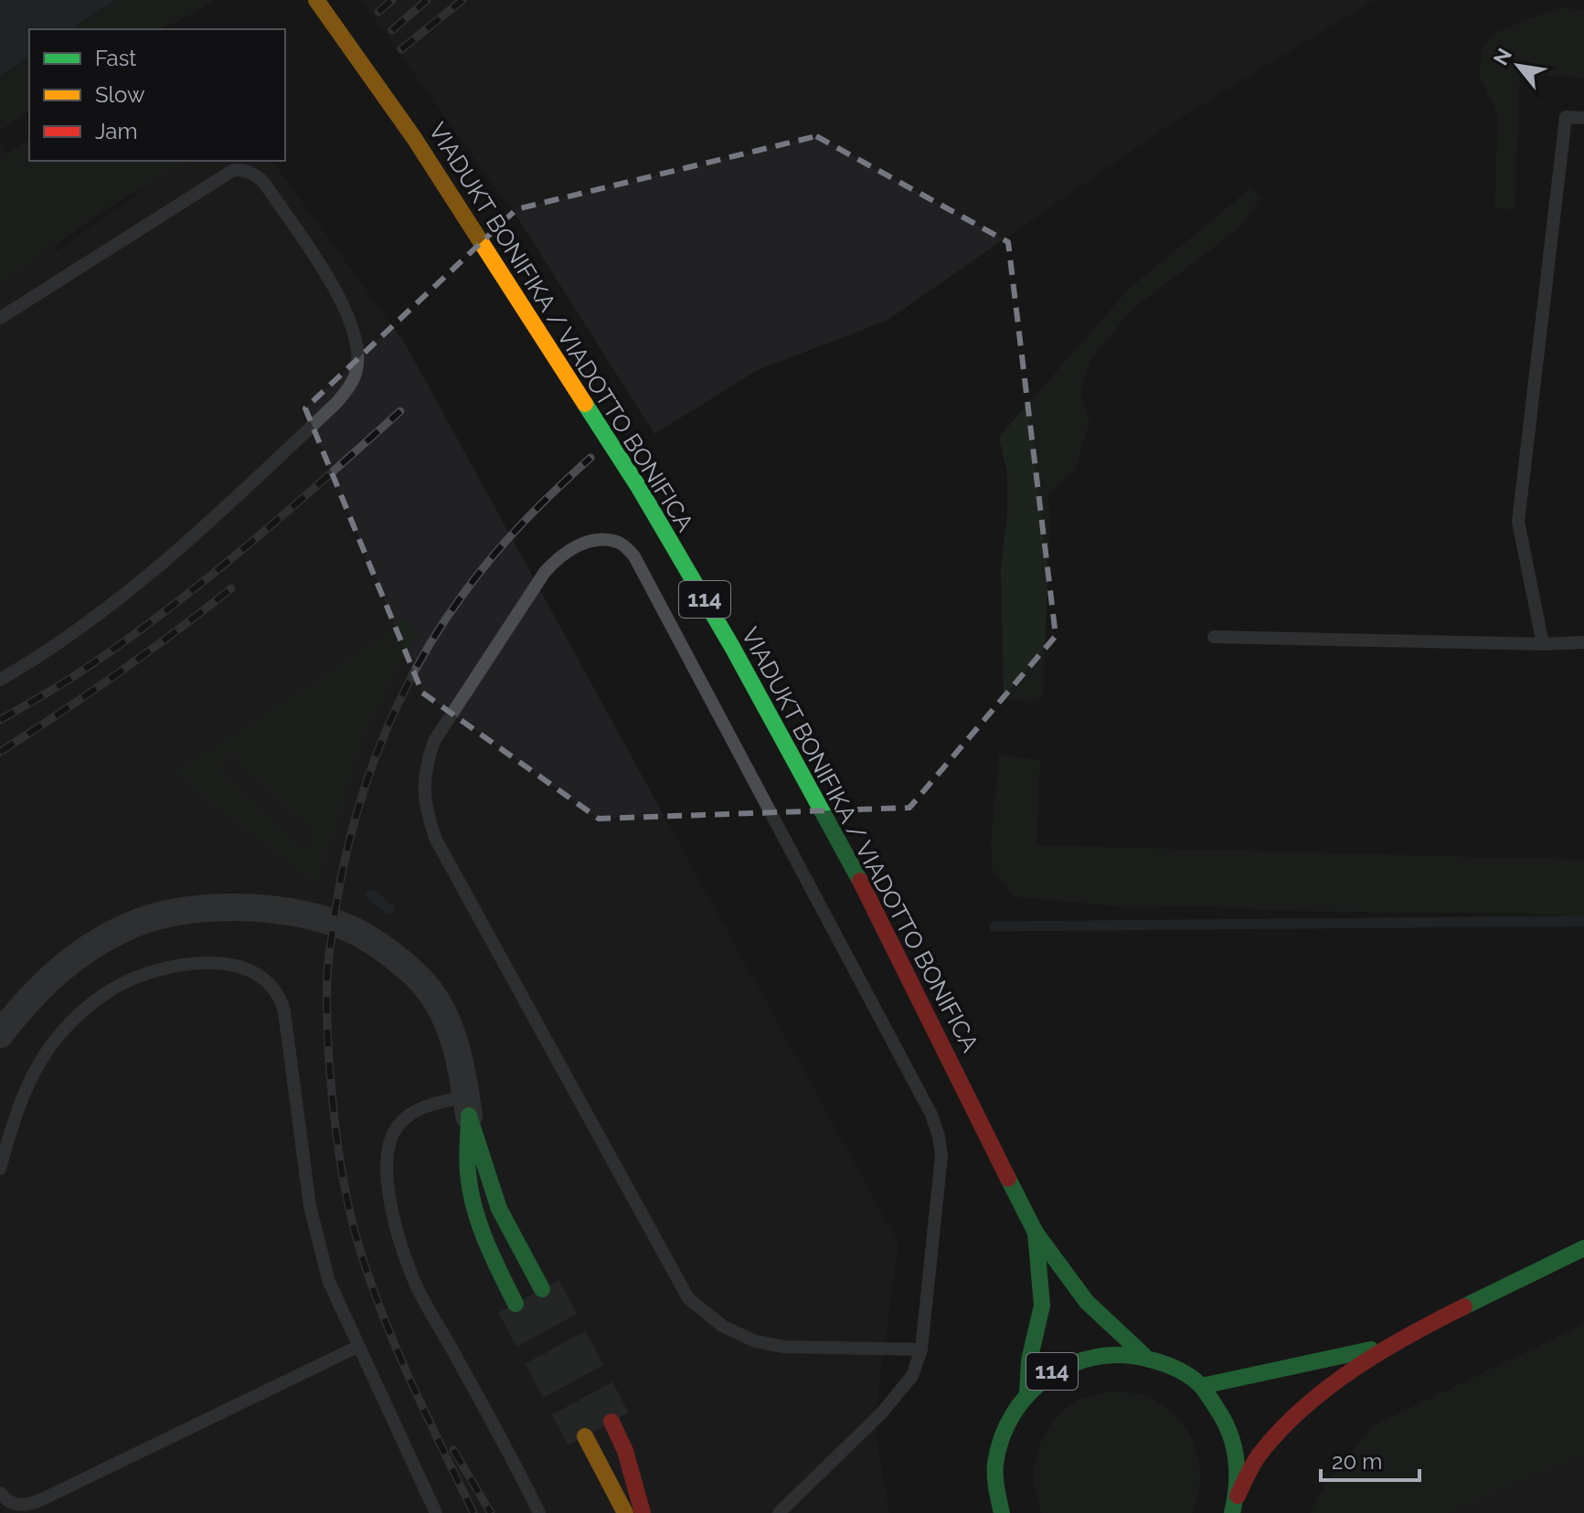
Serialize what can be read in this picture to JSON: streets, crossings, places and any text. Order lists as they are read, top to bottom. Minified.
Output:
{"streets":{"main road":["VIADUKT BONIFIKA / VIADOTTO BONIFICA","114"]},"crossings":[["VIADUKT BONIFIKA / VIADOTTO BONIFICA","114"]],"legend":["Fast","Slow","Jam"],"scale_bar":"20 m","north":"top left"}
